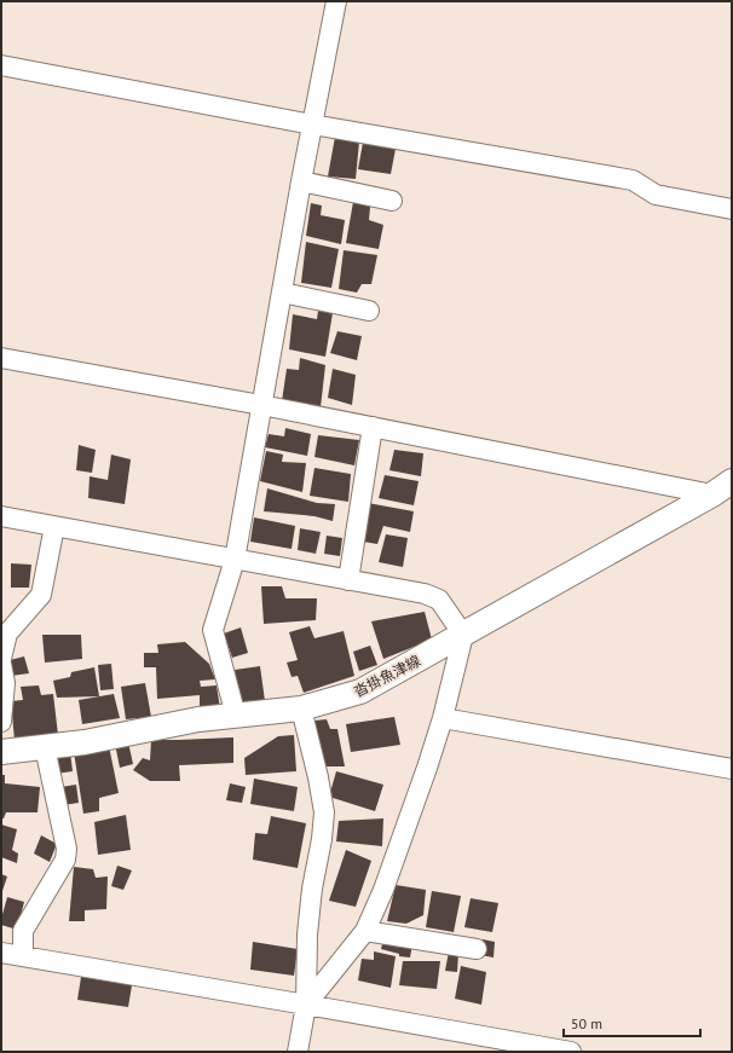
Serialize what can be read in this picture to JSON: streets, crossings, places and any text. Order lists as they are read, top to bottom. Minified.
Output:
{"streets":{"main road":["沓掛魚津線"]},"scale_bar":"50 m"}
